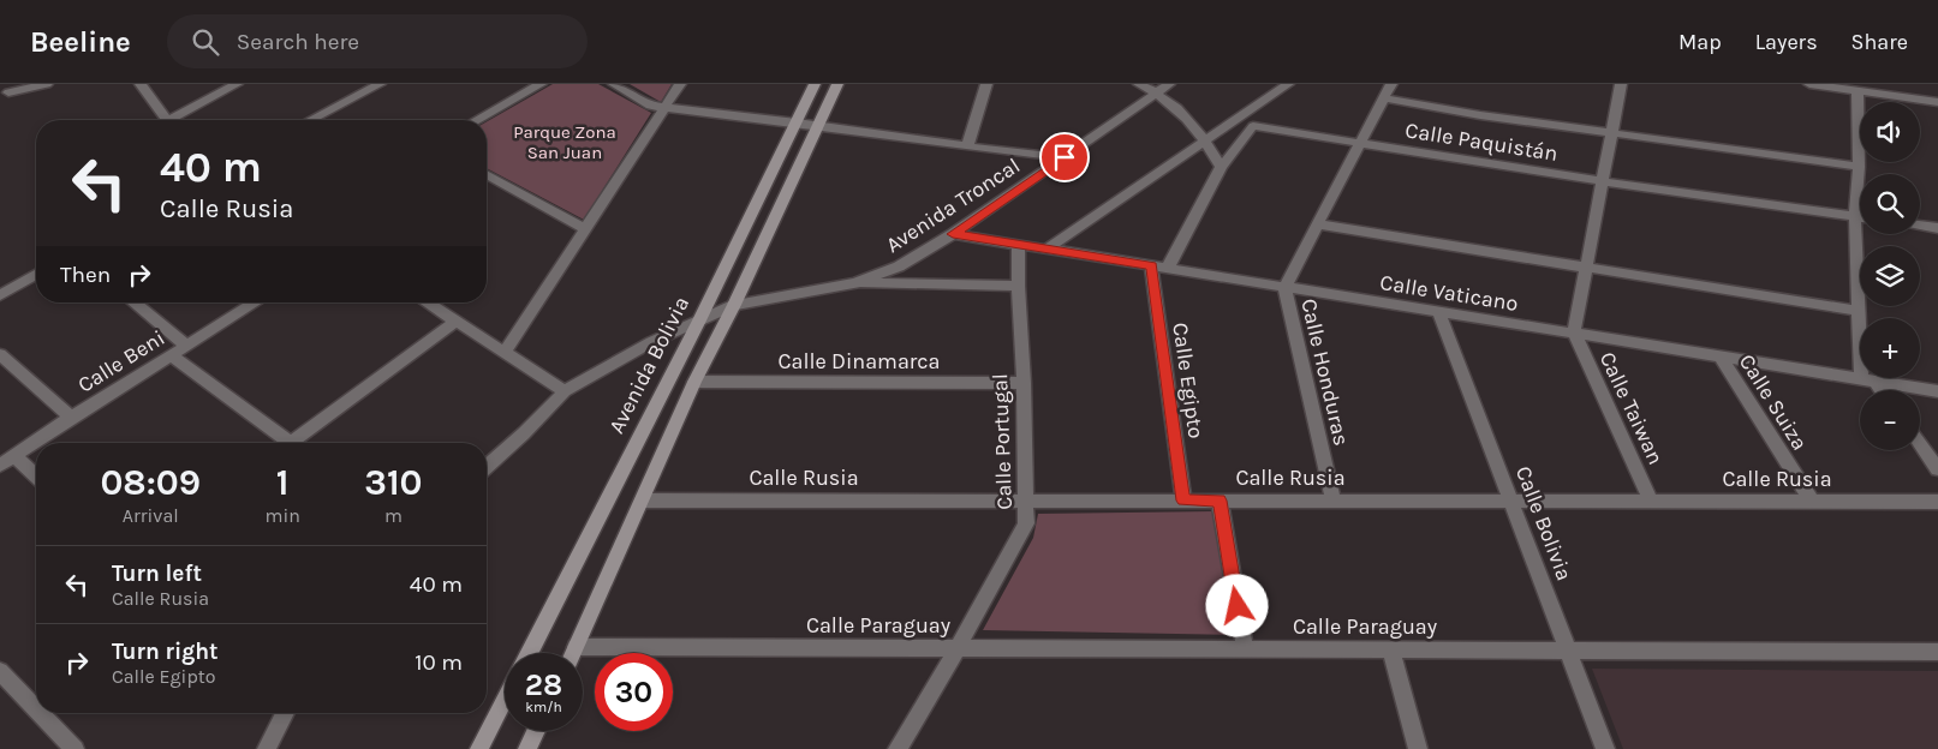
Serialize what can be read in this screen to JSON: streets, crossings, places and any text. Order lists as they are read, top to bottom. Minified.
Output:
{"streets":{"street":["Calle Paquistán","Avenida Troncal","Calle Vaticano","Calle Beni","Calle Dinamarca","Avenida Bolivia","Calle Honduras","Calle Egipto","Calle Suiza","Calle Taiwan","Calle Portugal","Calle Rusia","Calle Bolivia","Calle Paraguay"]},"crossings":[["Avenida Troncal","Calle Vaticano"],["Avenida Troncal","Avenida Bolivia"],["Calle Vaticano","Calle Honduras"],["Calle Vaticano","Calle Egipto"],["Calle Vaticano","Calle Suiza"],["Calle Vaticano","Calle Taiwan"],["Calle Vaticano","Calle Portugal"],["Calle Vaticano","Calle Bolivia"],["Calle Dinamarca","Calle Portugal"],["Calle Honduras","Calle Rusia"],["Calle Egipto","Calle Rusia"],["Calle Suiza","Calle Rusia"],["Calle Taiwan","Calle Rusia"],["Calle Portugal","Calle Rusia"],["Calle Portugal","Calle Paraguay"],["Calle Rusia","Calle Bolivia"],["Calle Bolivia","Calle Paraguay"]],"parks":["Parque Zona San Juan"],"page":{"header":"Beeline","search":"Search here","nav":["Map","Layers","Share"],"map_buttons":["+","−"],"turn":["40 m","Calle Rusia"],"then":"Then","eta":["08:09","Arrival","1","min","310","m"],"list":[{"name":"Turn left","note":"Calle Rusia","value":"40 m"},{"name":"Turn right","note":"Calle Egipto","value":"10 m"}],"speed":"28 km/h","limit":"30"}}
